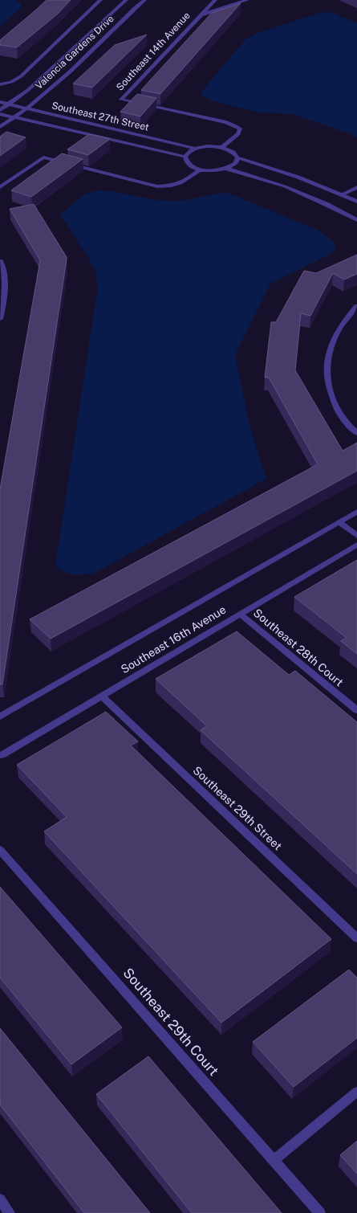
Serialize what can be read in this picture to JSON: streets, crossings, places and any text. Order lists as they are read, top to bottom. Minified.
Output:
{"streets":{"street":["Southeast 14th Avenue","Valencia Gardens Drive","Southeast 27th Street","Southeast 16th Avenue","Southeast 28th Court","Southeast 29th Street","Southeast 29th Court"]},"crossings":[["Valencia Gardens Drive","Southeast 27th Street"],["Southeast 16th Avenue","Southeast 28th Court"],["Southeast 16th Avenue","Southeast 29th Street"]]}
